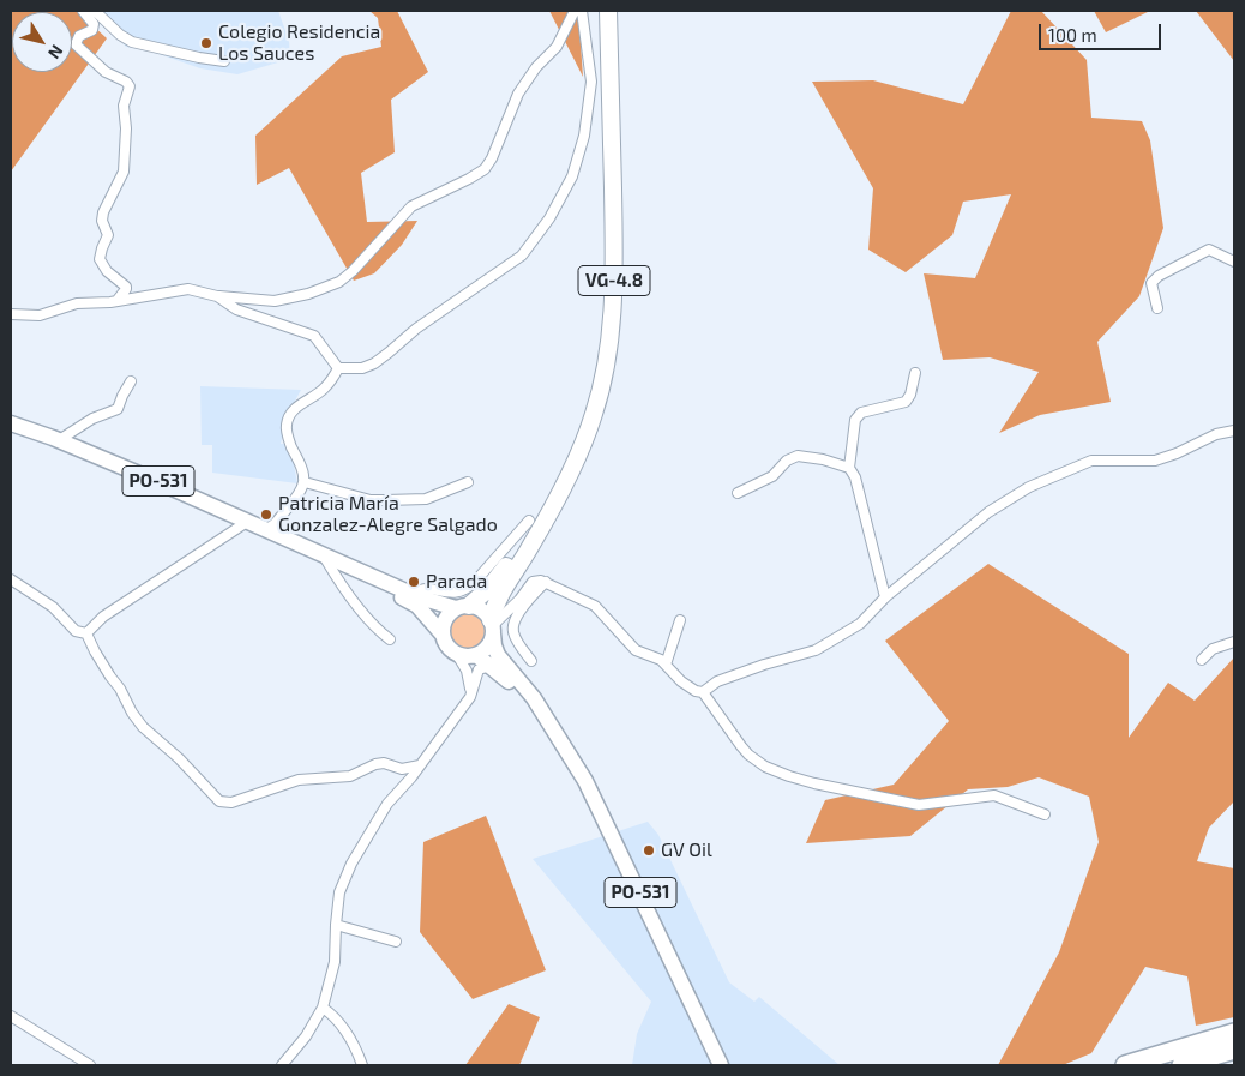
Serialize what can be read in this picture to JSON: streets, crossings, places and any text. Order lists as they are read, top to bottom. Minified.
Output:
{"streets":{"highway":["VG-4.8"],"main road":["PO-531"]},"crossings":[["VG-4.8","PO-531"]],"places":["Colegio Residencia Los Sauces","Patricia María Gonzalez-Alegre Salgado","Parada","GV Oil"],"scale_bar":"100 m","north":"bottom right"}
